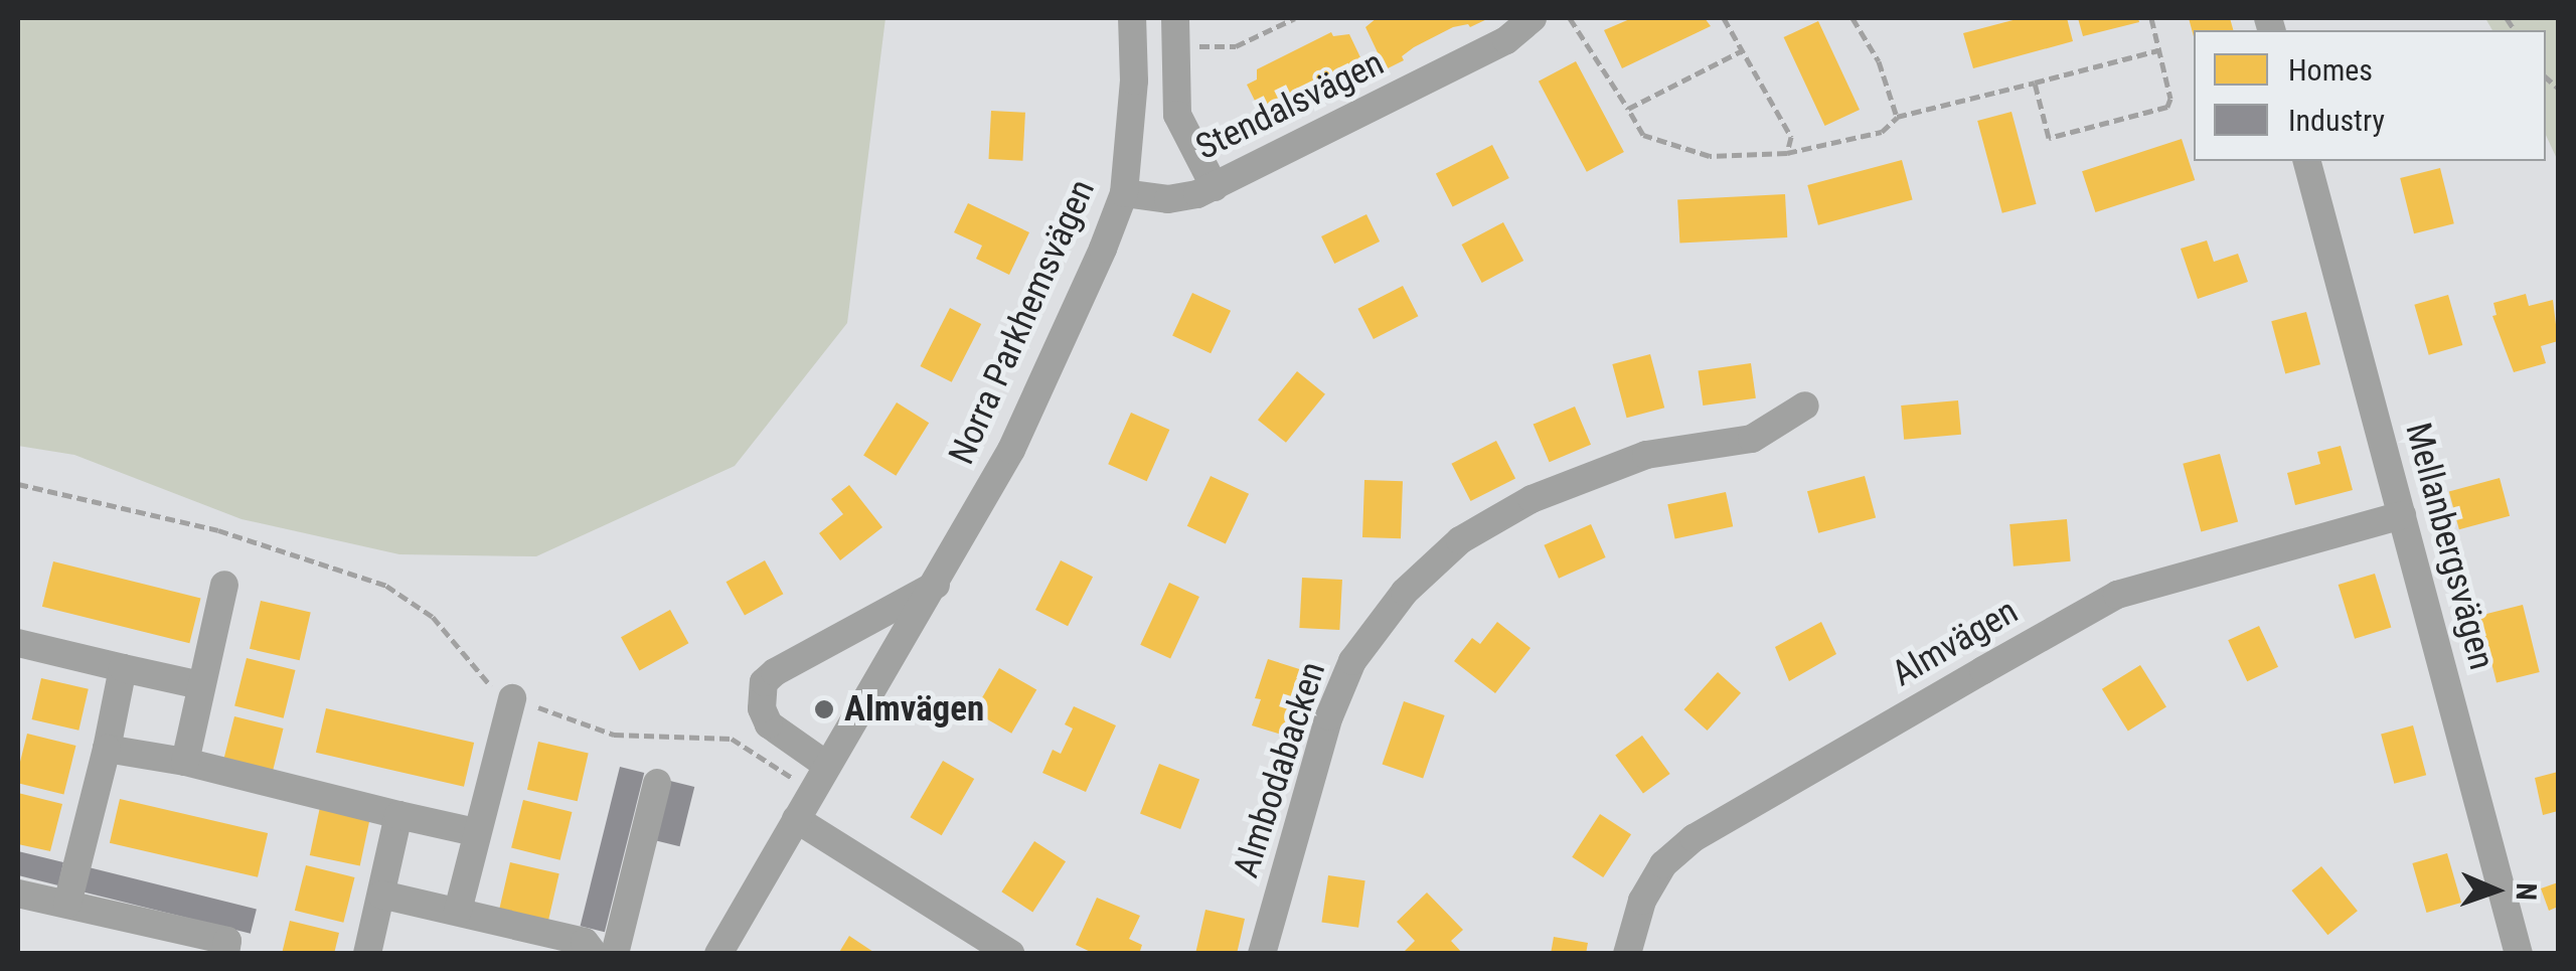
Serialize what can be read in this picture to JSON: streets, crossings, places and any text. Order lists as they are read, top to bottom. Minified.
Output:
{"streets":{"street":["Stendalsvägen","Norra Parkhemsvägen","Mellanbergsvägen","Almvägen","Almbodabacken"]},"crossings":[["Stendalsvägen","Norra Parkhemsvägen"],["Mellanbergsvägen","Almvägen"]],"places":["Almvägen"],"legend":["Homes","Industry"],"north":"right"}
